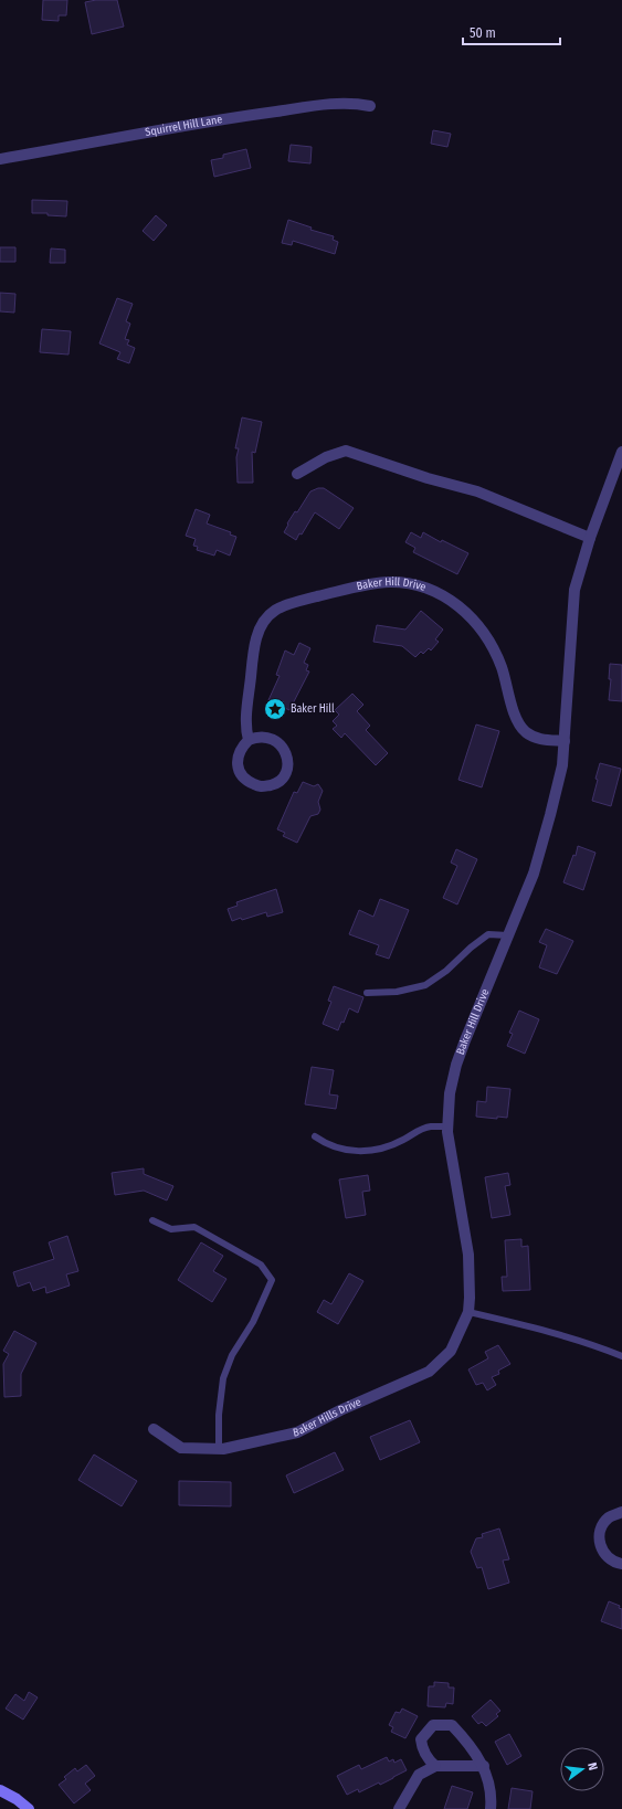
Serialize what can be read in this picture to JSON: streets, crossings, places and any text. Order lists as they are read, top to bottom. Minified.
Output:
{"streets":{"street":["Squirrel Hill Lane","Baker Hill Drive","Baker Hills Drive"]},"crossings":[["Baker Hill Drive","Baker Hills Drive"]],"places":{"place":["Baker Hill"]},"scale_bar":"50 m","north":"right"}
